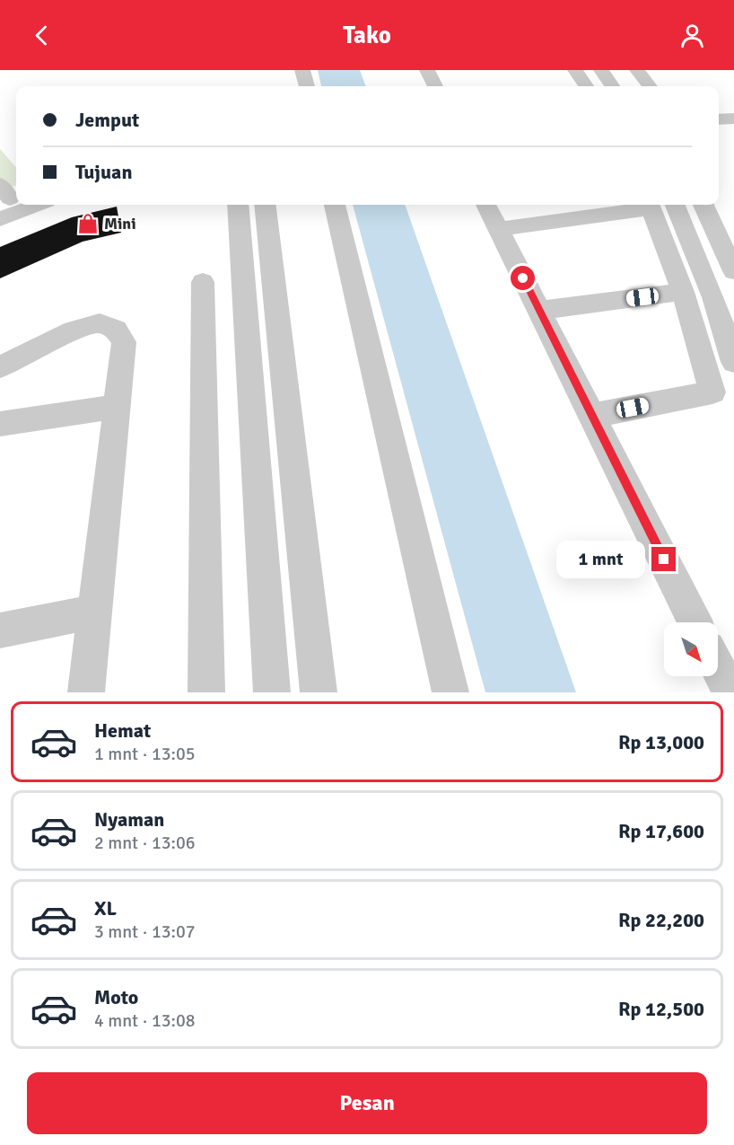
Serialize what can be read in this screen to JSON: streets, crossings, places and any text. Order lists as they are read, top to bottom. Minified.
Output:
{"places":{"shop":["Mini"]},"north":"bottom right","page":{"header":"Tako","banner":["Jemput","Tujuan"],"bubble":"1 mnt","list":[{"name":"Hemat","note":"1 mnt · 13:05","value":"Rp 13,000"},{"name":"Nyaman","note":"2 mnt · 13:06","value":"Rp 17,600"},{"name":"XL","note":"3 mnt · 13:07","value":"Rp 22,200"},{"name":"Moto","note":"4 mnt · 13:08","value":"Rp 12,500"}],"buttons":"Pesan"}}
